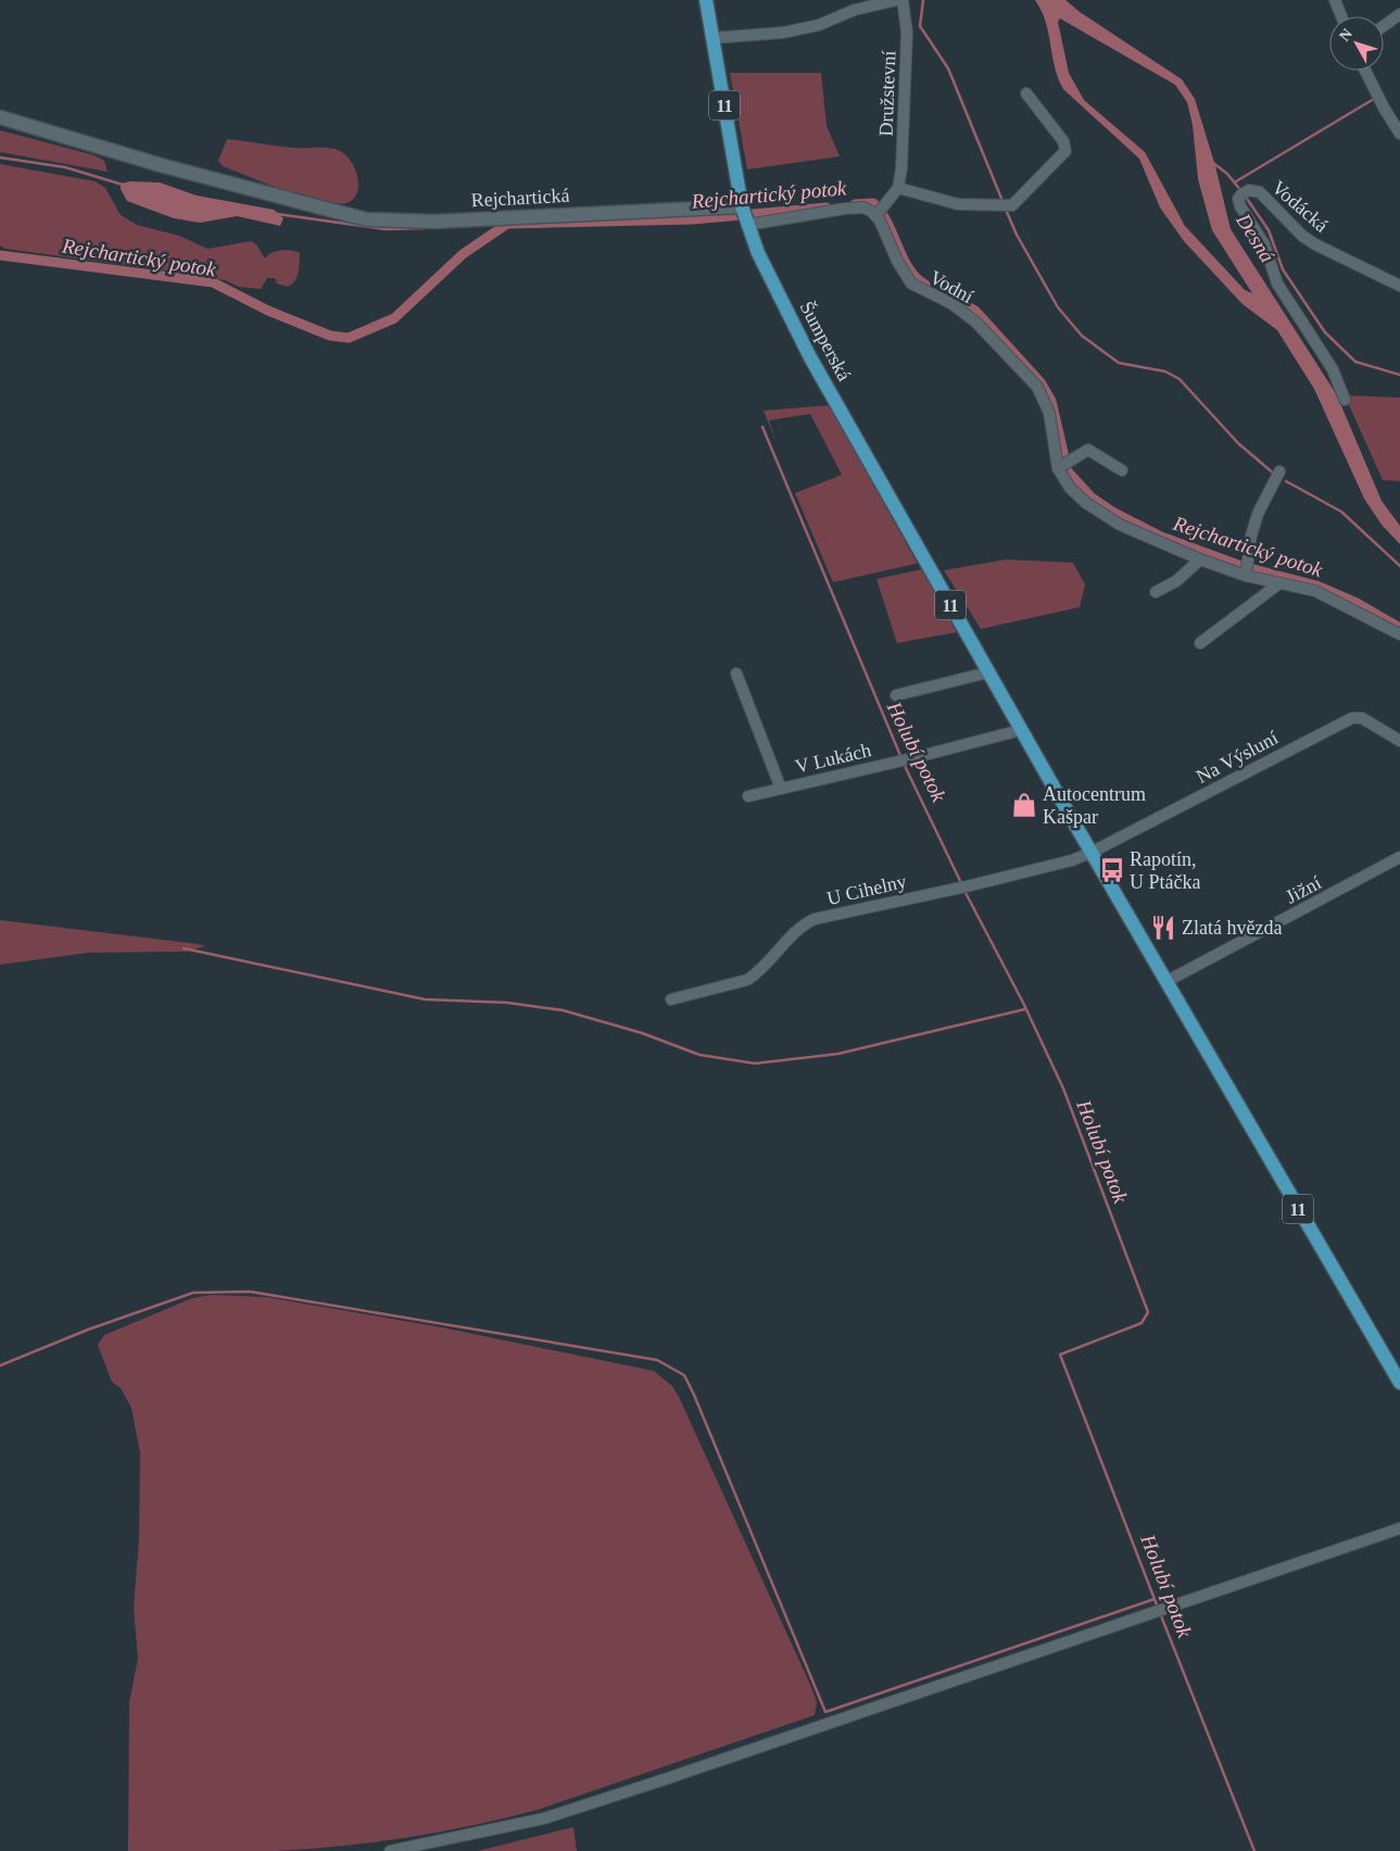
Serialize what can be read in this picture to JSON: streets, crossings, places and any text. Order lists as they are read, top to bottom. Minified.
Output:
{"streets":{"main road":["11","Šumperská"],"street":["Družstevní","Rejchartická","Vodácká","Vodní","Na Výsluní","V Lukách","U Cihelny","Jižní"]},"crossings":[["11","Šumperská"],["11","Jižní"],["Rejchartická","Šumperská"],["Šumperská","Na Výsluní"],["Šumperská","V Lukách"],["Šumperská","U Cihelny"],["Šumperská","Jižní"],["Na Výsluní","U Cihelny"]],"water":["Rejchartický potok","Desná","Holubí potok"],"places":{"shop":["Autocentrum Kašpar"],"bus stop":["Rapotín, U Ptáčka"],"restaurant":["Zlatá hvězda"]},"north":"top left"}
